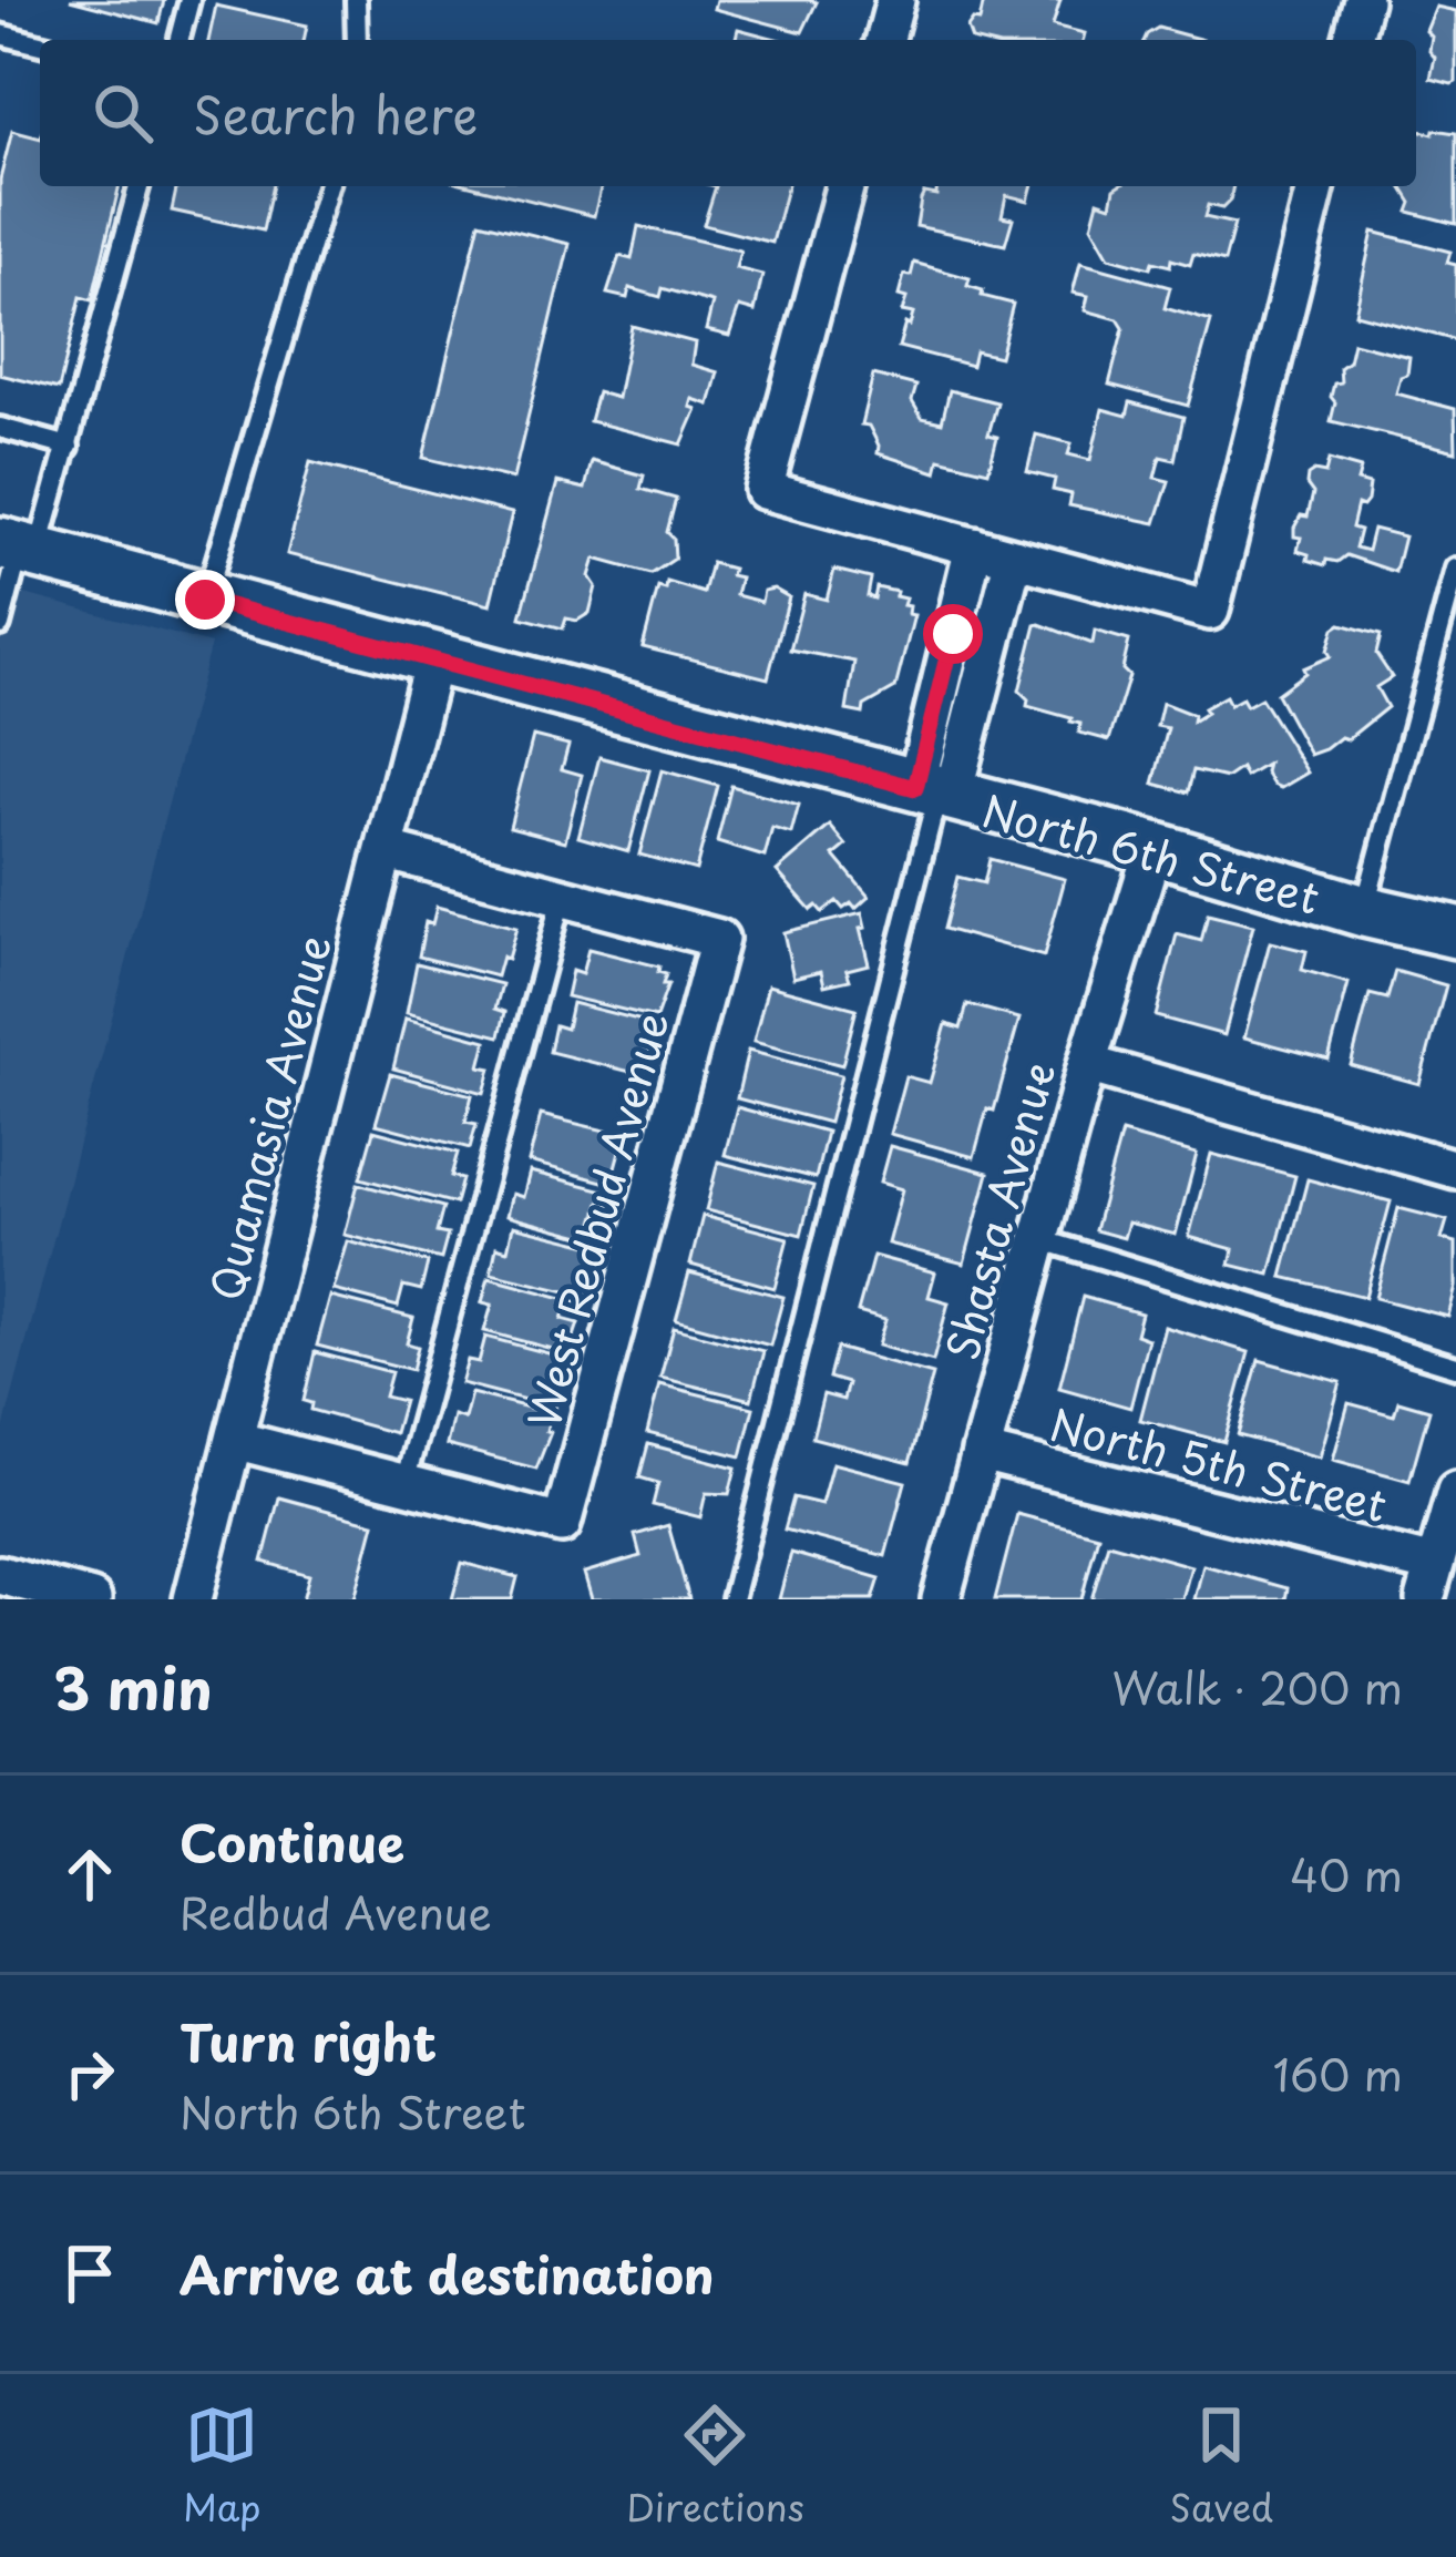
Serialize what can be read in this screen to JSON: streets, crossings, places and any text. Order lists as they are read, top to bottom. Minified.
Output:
{"streets":{"street":["North 6th Street","Quamasia Avenue","Shasta Avenue","West Redbud Avenue","North 5th Street"]},"crossings":[["North 6th Street","Quamasia Avenue"],["North 6th Street","Shasta Avenue"],["Shasta Avenue","North 5th Street"]],"page":{"search":"Search here","heading":["3 min","Walk · 200 m"],"list":[["Continue","Redbud Avenue","40 m"],["Turn right","North 6th Street","160 m"],"Arrive at destination"],"nav":["Map","Directions","Saved"]}}
